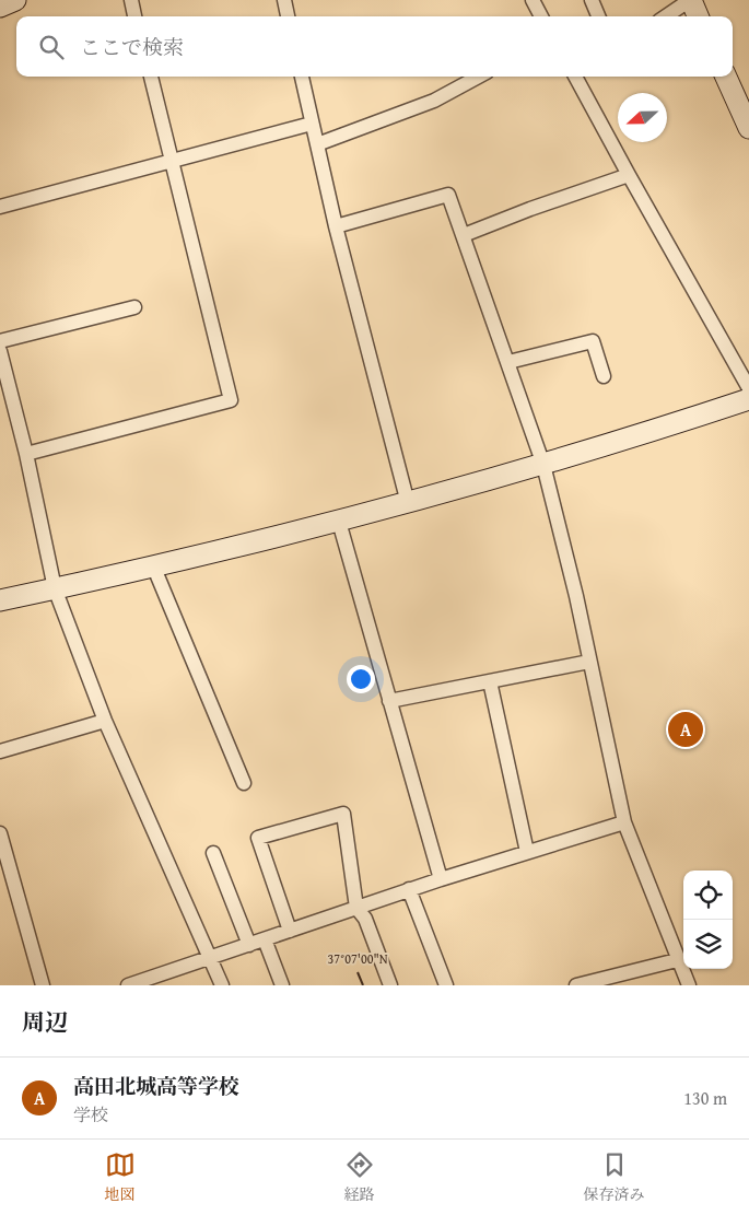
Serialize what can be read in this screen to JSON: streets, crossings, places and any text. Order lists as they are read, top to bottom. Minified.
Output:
{"north":"left","page":{"search":"ここで検索","pins":"A","heading":"周辺","list":[{"mark":"A","name":"高田北城高等学校","note":"学校","value":"130 m"}],"nav":["地図","経路","保存済み"]},"coordinates":["37°07'00\"N"]}
